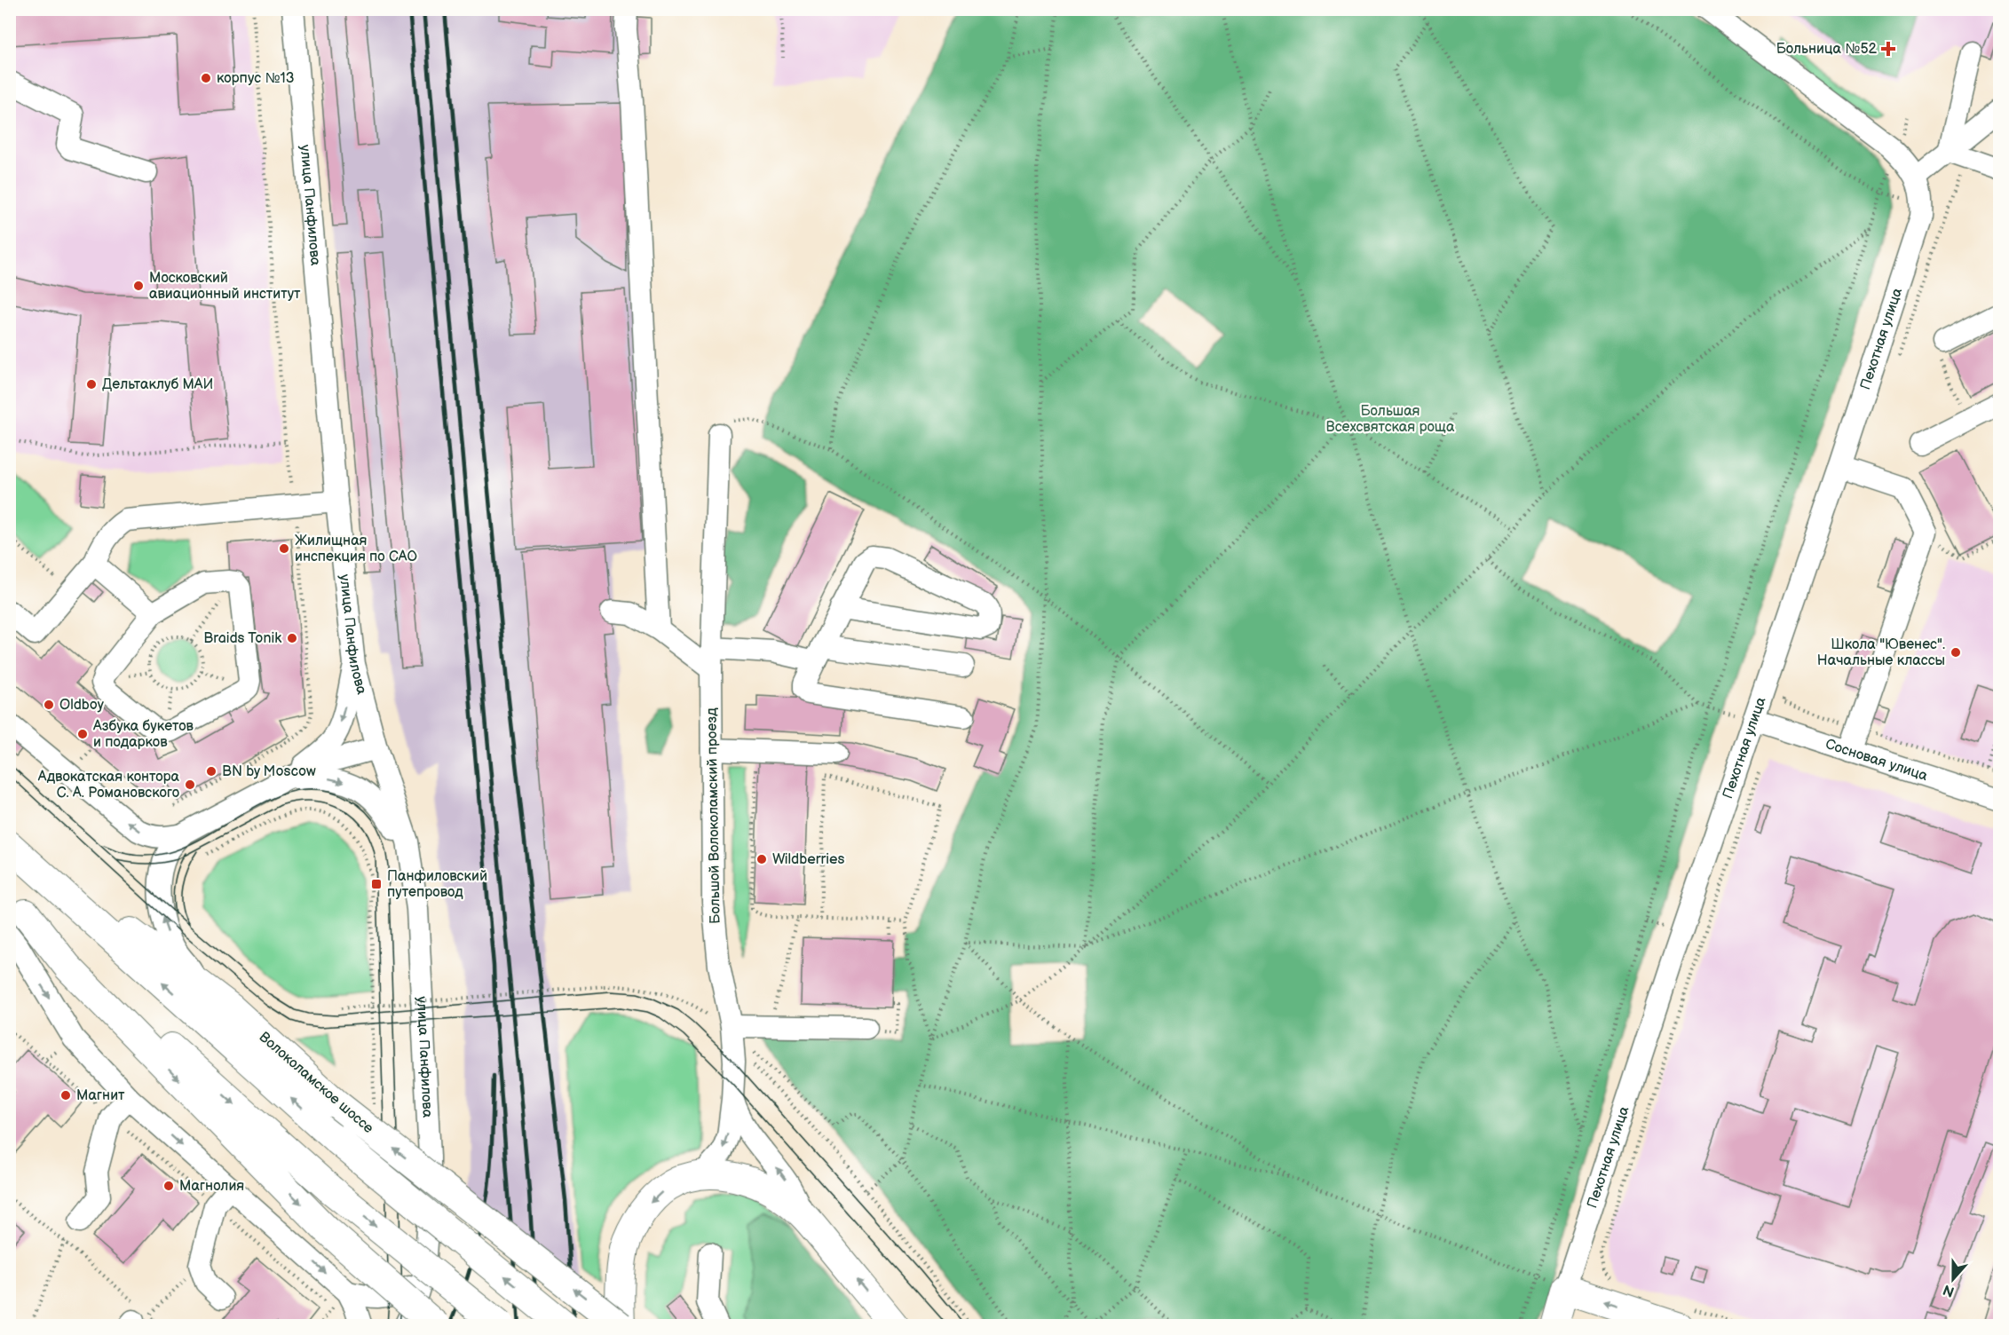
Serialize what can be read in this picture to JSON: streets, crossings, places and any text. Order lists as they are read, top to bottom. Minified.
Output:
{"streets":{"main road":["Пехотная улица","Волоколамское шоссе"],"street":["улица Панфилова","Сосновая улица","Большой Волоколамский проезд"]},"crossings":[["Пехотная улица","Сосновая улица"]],"parks":["Большая Всехсвятская роща"],"places":{"health":["Больница №52"],"other":["корпус №13","Московский авиационный институт","Дельтаклуб МАИ","Жилищная инспекция по САО","Braids Tonik","Школа \"Ювенес\". Начальные классы","Oldboy","Азбука букетов и подарков","BN by Moscow","Адвокатская контора С. А. Романовского","Wildberries","Магнит","Магнолия"],"transit":["Панфиловский путепровод"]},"north":"bottom"}
